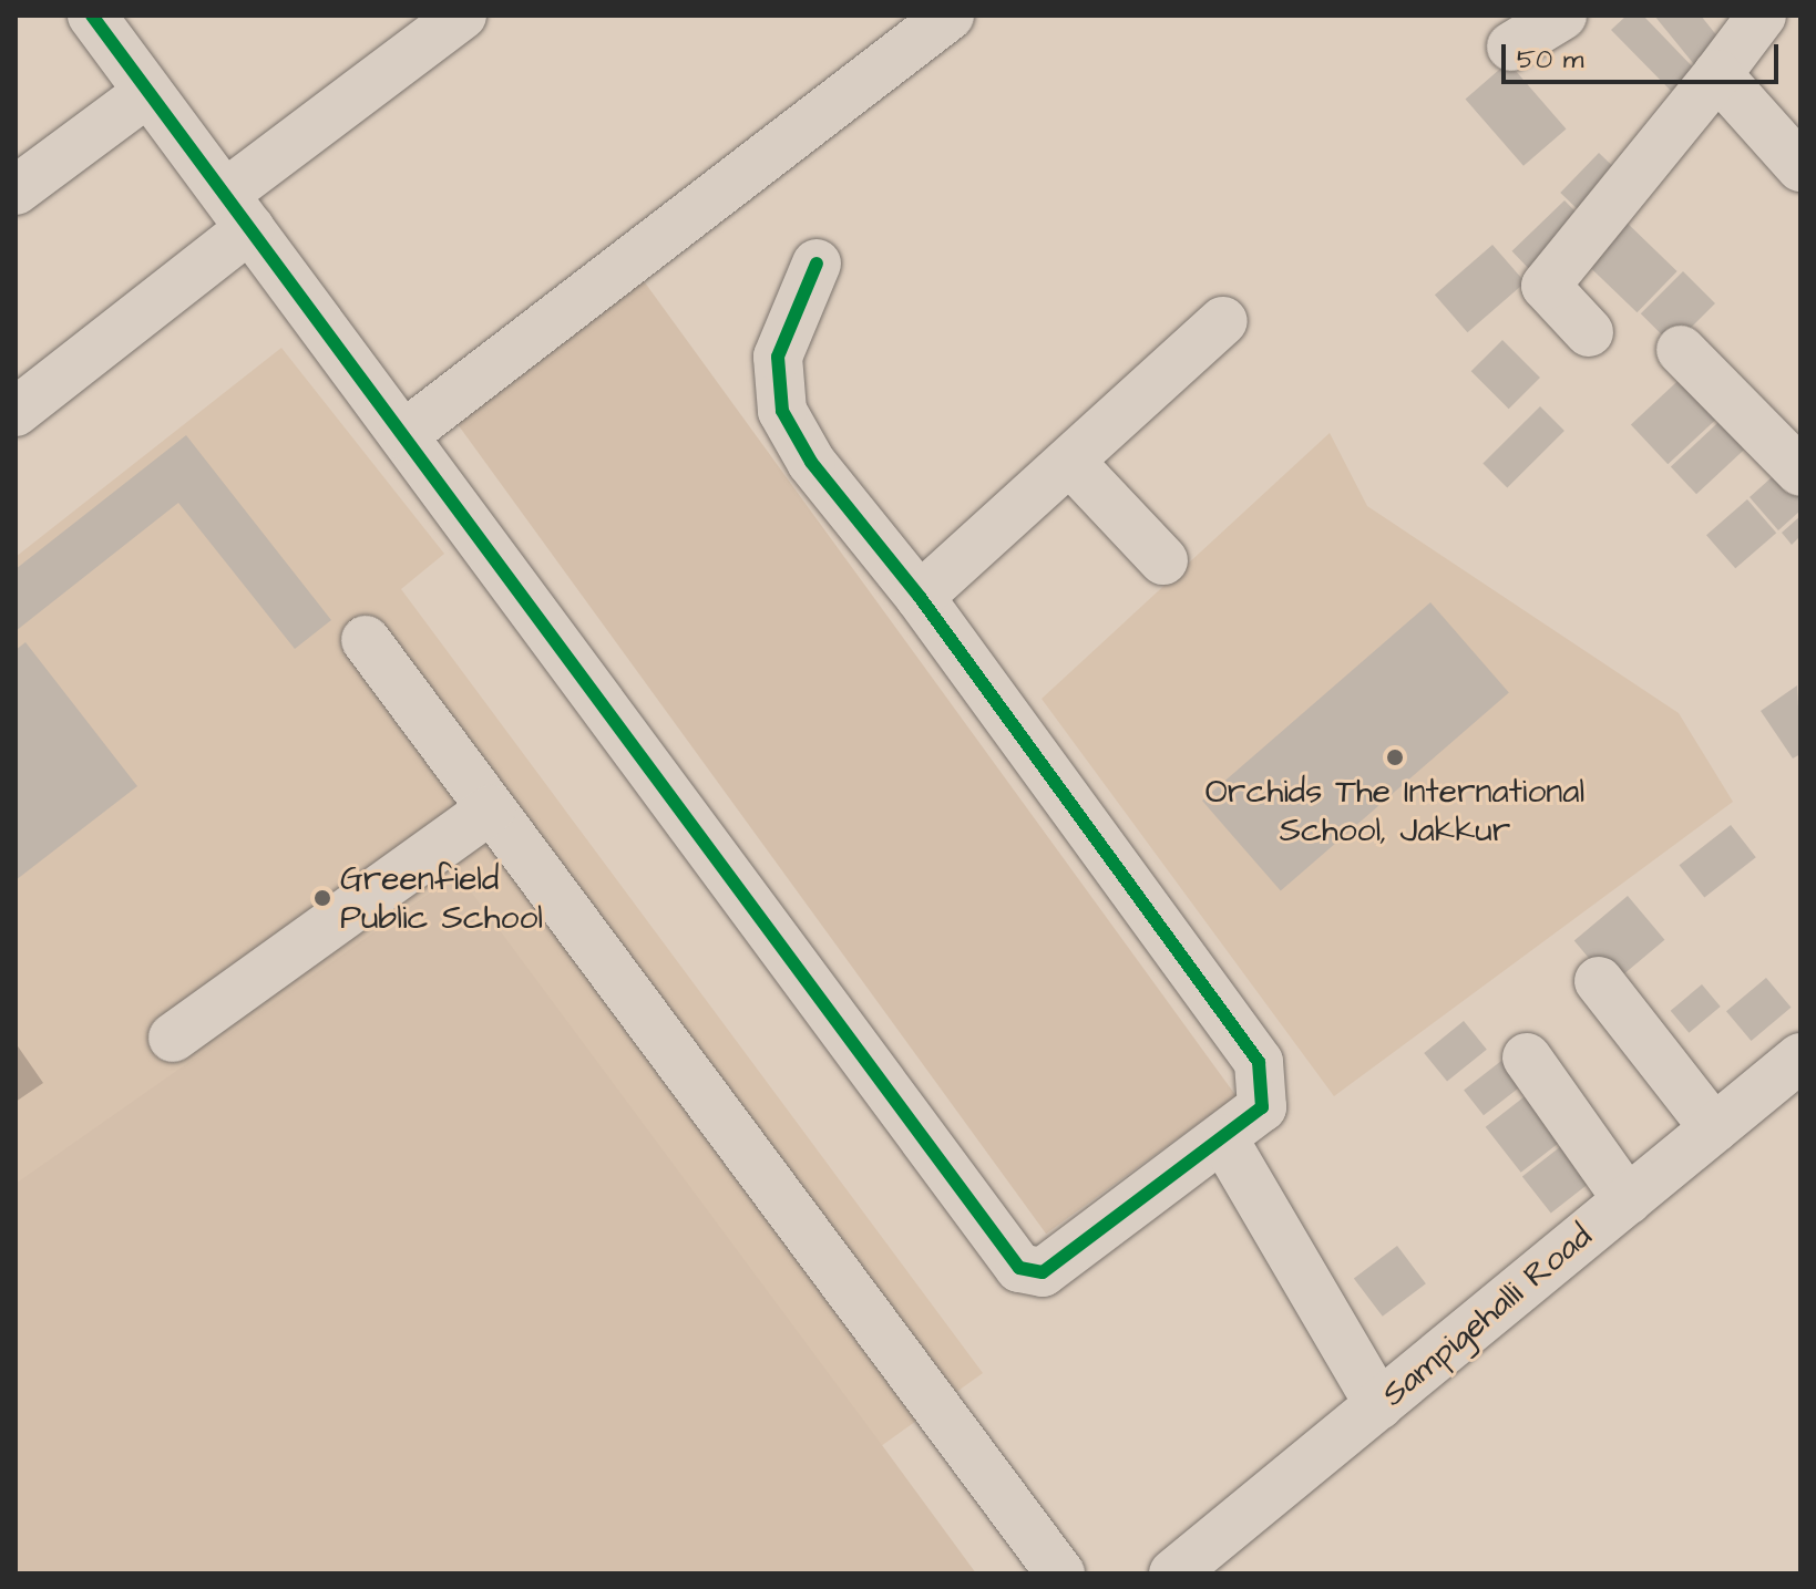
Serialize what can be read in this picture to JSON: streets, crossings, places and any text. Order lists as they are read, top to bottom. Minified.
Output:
{"streets":{"street":["Sampigehalli Road"]},"places":["Orchids The International School, Jakkur","Greenfield Public School"],"scale_bar":"50 m"}
